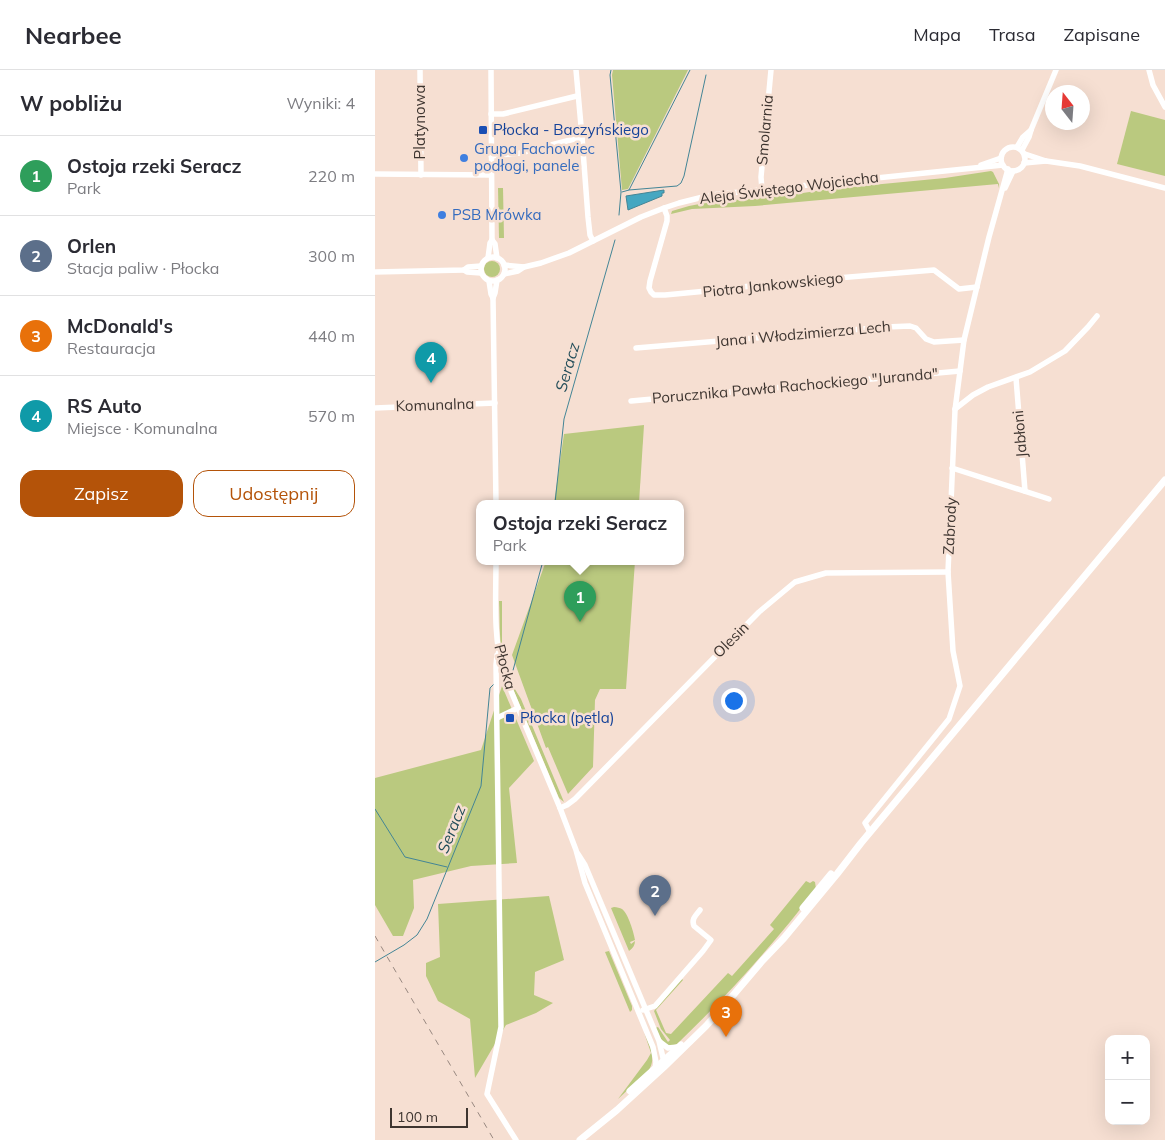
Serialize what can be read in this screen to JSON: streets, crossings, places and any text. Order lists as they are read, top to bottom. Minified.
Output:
{"streets":{"street":["Platynowa","Smolarnia","Aleja Świętego Wojciecha","Piotra Jankowskiego","Jana i Włodzimierza Lech","Porucznika Pawła Rachockiego \"Juranda\"","Komunalna","Jabłoni","Zabrody","Olesin","Płocka"]},"crossings":[["Smolarnia","Aleja Świętego Wojciecha"],["Aleja Świętego Wojciecha","Piotra Jankowskiego"],["Aleja Świętego Wojciecha","Zabrody"],["Piotra Jankowskiego","Zabrody"],["Jana i Włodzimierza Lech","Zabrody"],["Porucznika Pawła Rachockiego \"Juranda\"","Zabrody"],["Zabrody","Olesin"],["Olesin","Płocka"]],"water":["Seracz"],"places":{"transit":["Płocka - Baczyńskiego","Płocka (pętla)"],"other":["Grupa Fachowiec podłogi, panele","PSB Mrówka"]},"scale_bar":"100 m","north":"top","page":{"header":"Nearbee","nav":["Mapa","Trasa","Zapisane"],"heading":["W pobliżu","Wyniki: 4"],"list":[{"mark":"1","name":"Ostoja rzeki Seracz","note":"Park","value":"220 m"},{"mark":"2","name":"Orlen","note":"Stacja paliw · Płocka","value":"300 m"},{"mark":"3","name":"McDonald's","note":"Restauracja","value":"440 m"},{"mark":"4","name":"RS Auto","note":"Miejsce · Komunalna","value":"570 m"}],"pins":["4","1","2","3"],"buttons":["Zapisz","Udostępnij"],"popup":["Ostoja rzeki Seracz","Park"],"map_buttons":["+","−"],"scale":"100 m"}}
